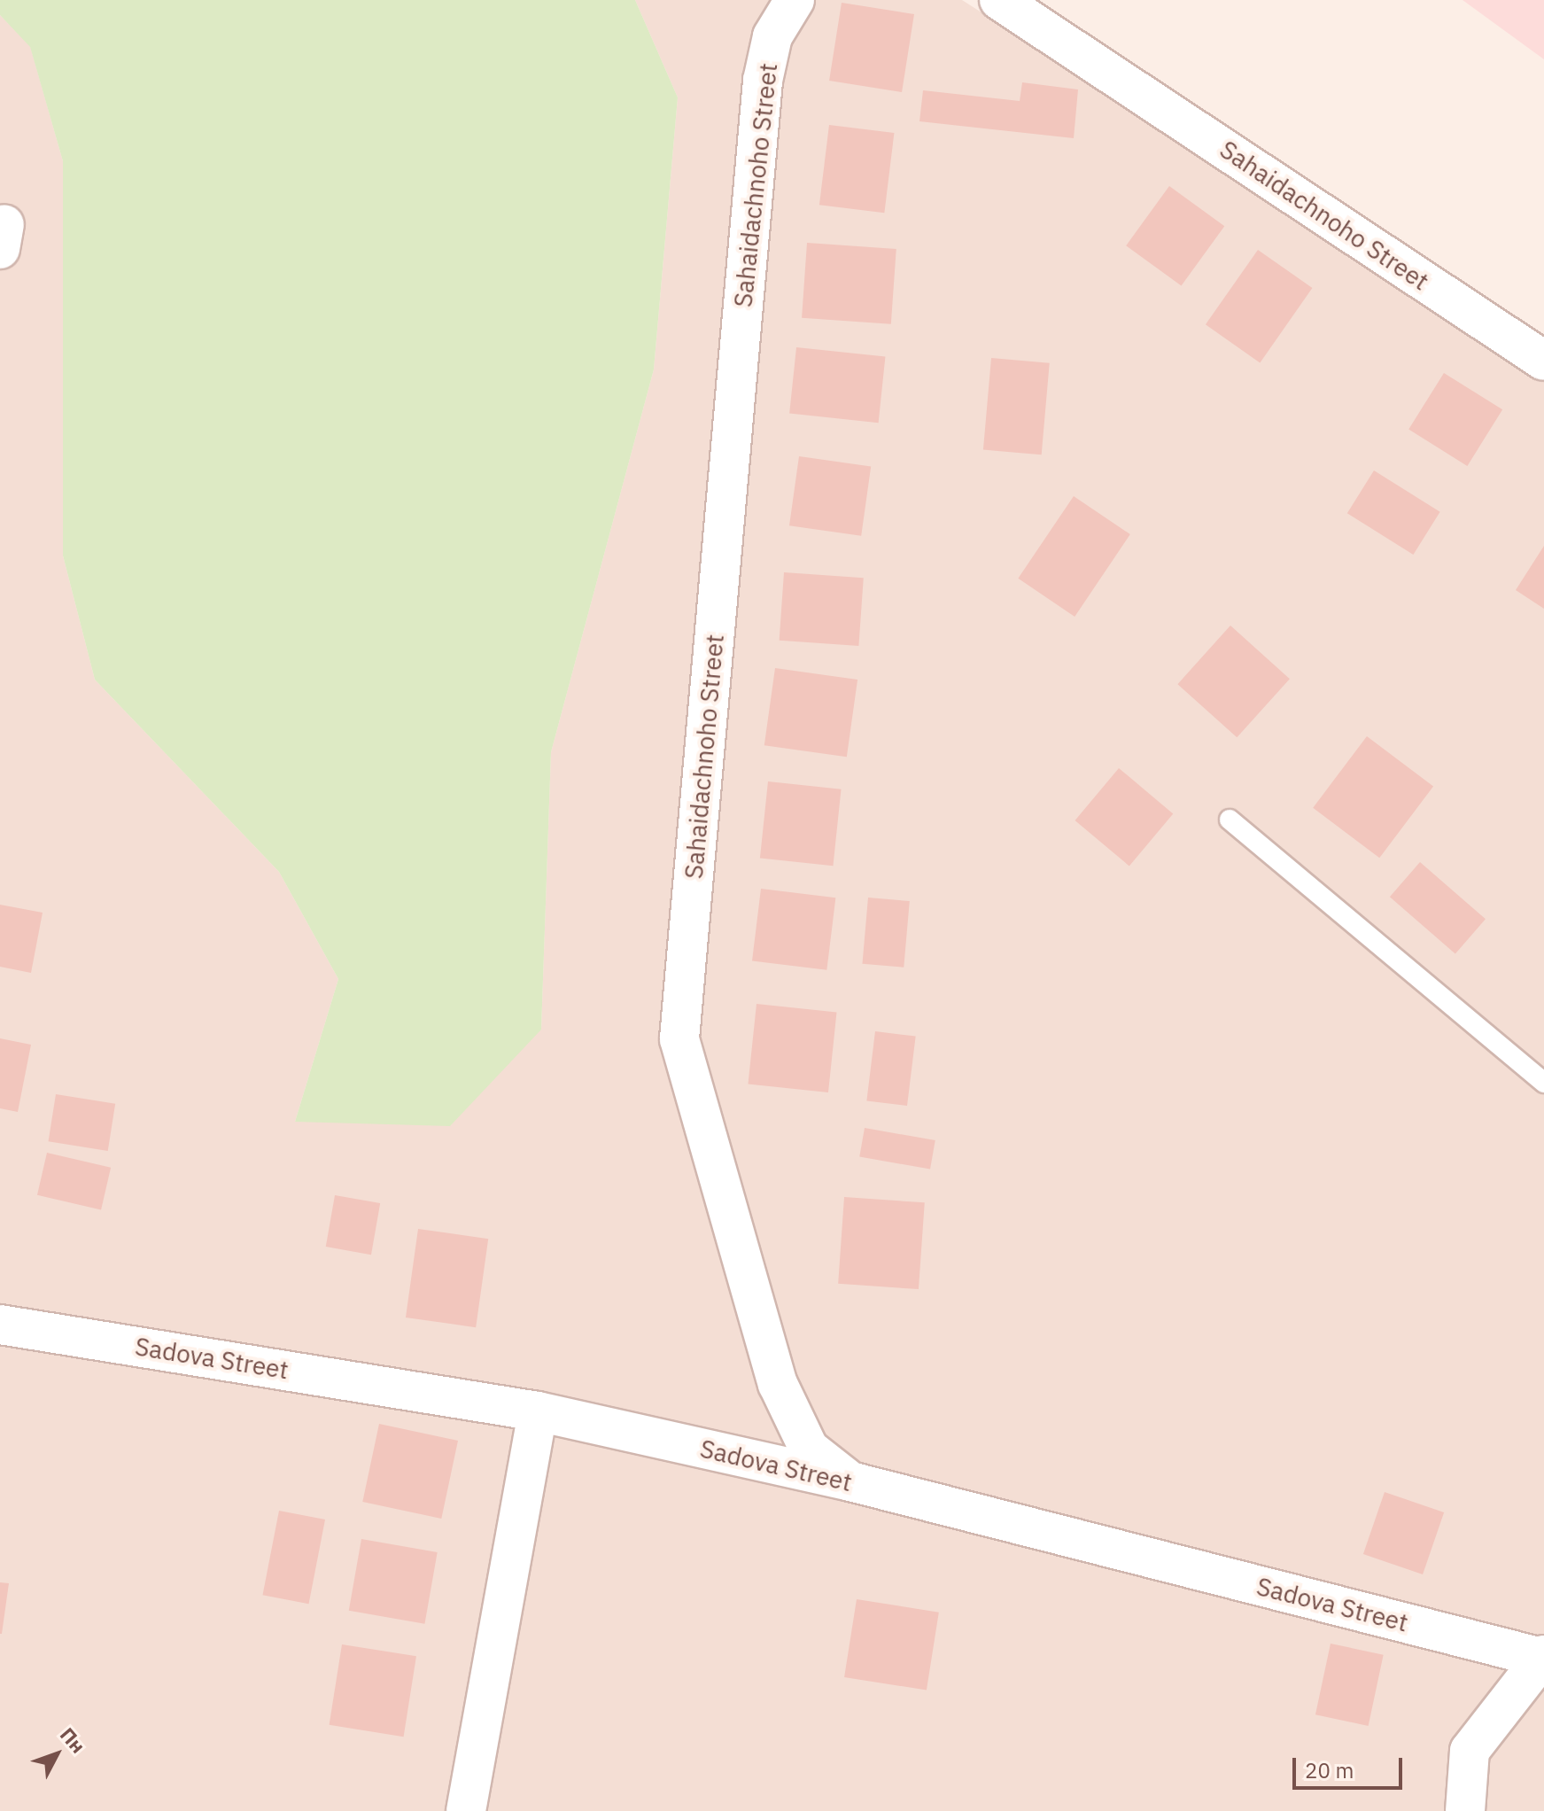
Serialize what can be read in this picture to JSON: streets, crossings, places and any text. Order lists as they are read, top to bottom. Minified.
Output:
{"streets":{"street":["Sahaidachnoho Street","Sadova Street"]},"crossings":[["Sahaidachnoho Street","Sadova Street"]],"scale_bar":"20 m","north":"top right"}
